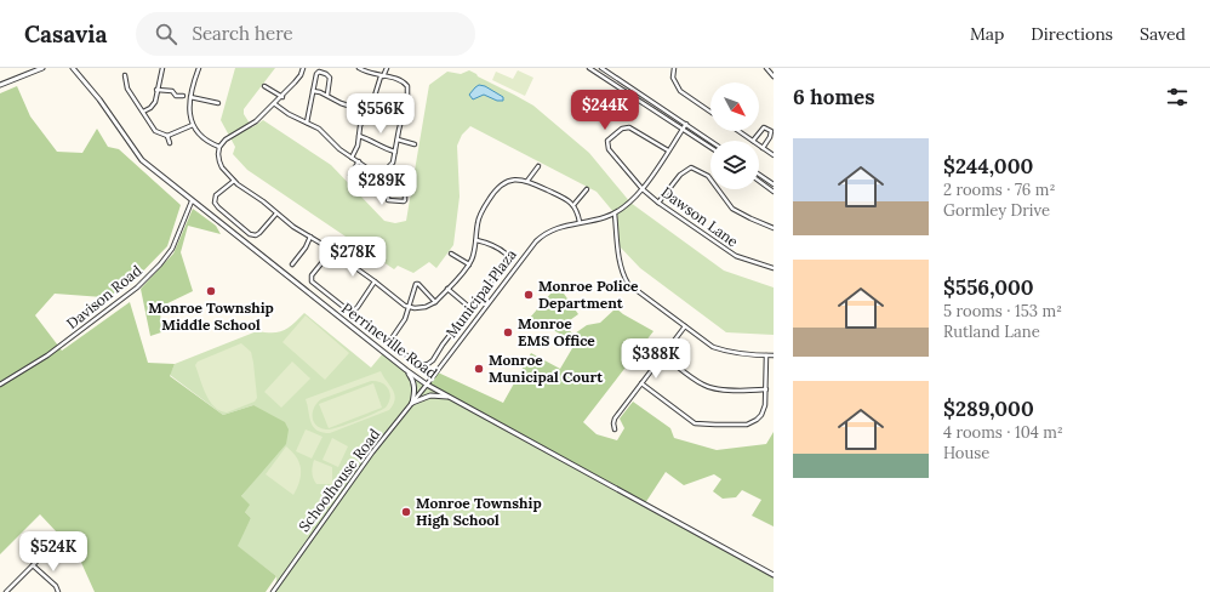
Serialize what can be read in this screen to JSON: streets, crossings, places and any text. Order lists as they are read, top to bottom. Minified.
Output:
{"streets":{"street":["Dawson Lane","Municipal Plaza","Davison Road","Perrineville Road","Schoolhouse Road"]},"crossings":[["Municipal Plaza","Perrineville Road"],["Municipal Plaza","Schoolhouse Road"],["Davison Road","Perrineville Road"],["Perrineville Road","Schoolhouse Road"]],"places":["Monroe Township Middle School","Monroe Police Department","Monroe EMS Office","Monroe Municipal Court","Monroe Township High School"],"north":"bottom right","page":{"header":"Casavia","search":"Search here","nav":["Map","Directions","Saved"],"heading":"6 homes","price":["$244K","$556K","$289K","$278K","$388K","$524K"],"list":[{"name":"$244,000","note":"2 rooms · 76 m² · Gormley Drive"},{"name":"$556,000","note":"5 rooms · 153 m² · Rutland Lane"},{"name":"$289,000","note":"4 rooms · 104 m² · House"}]}}
